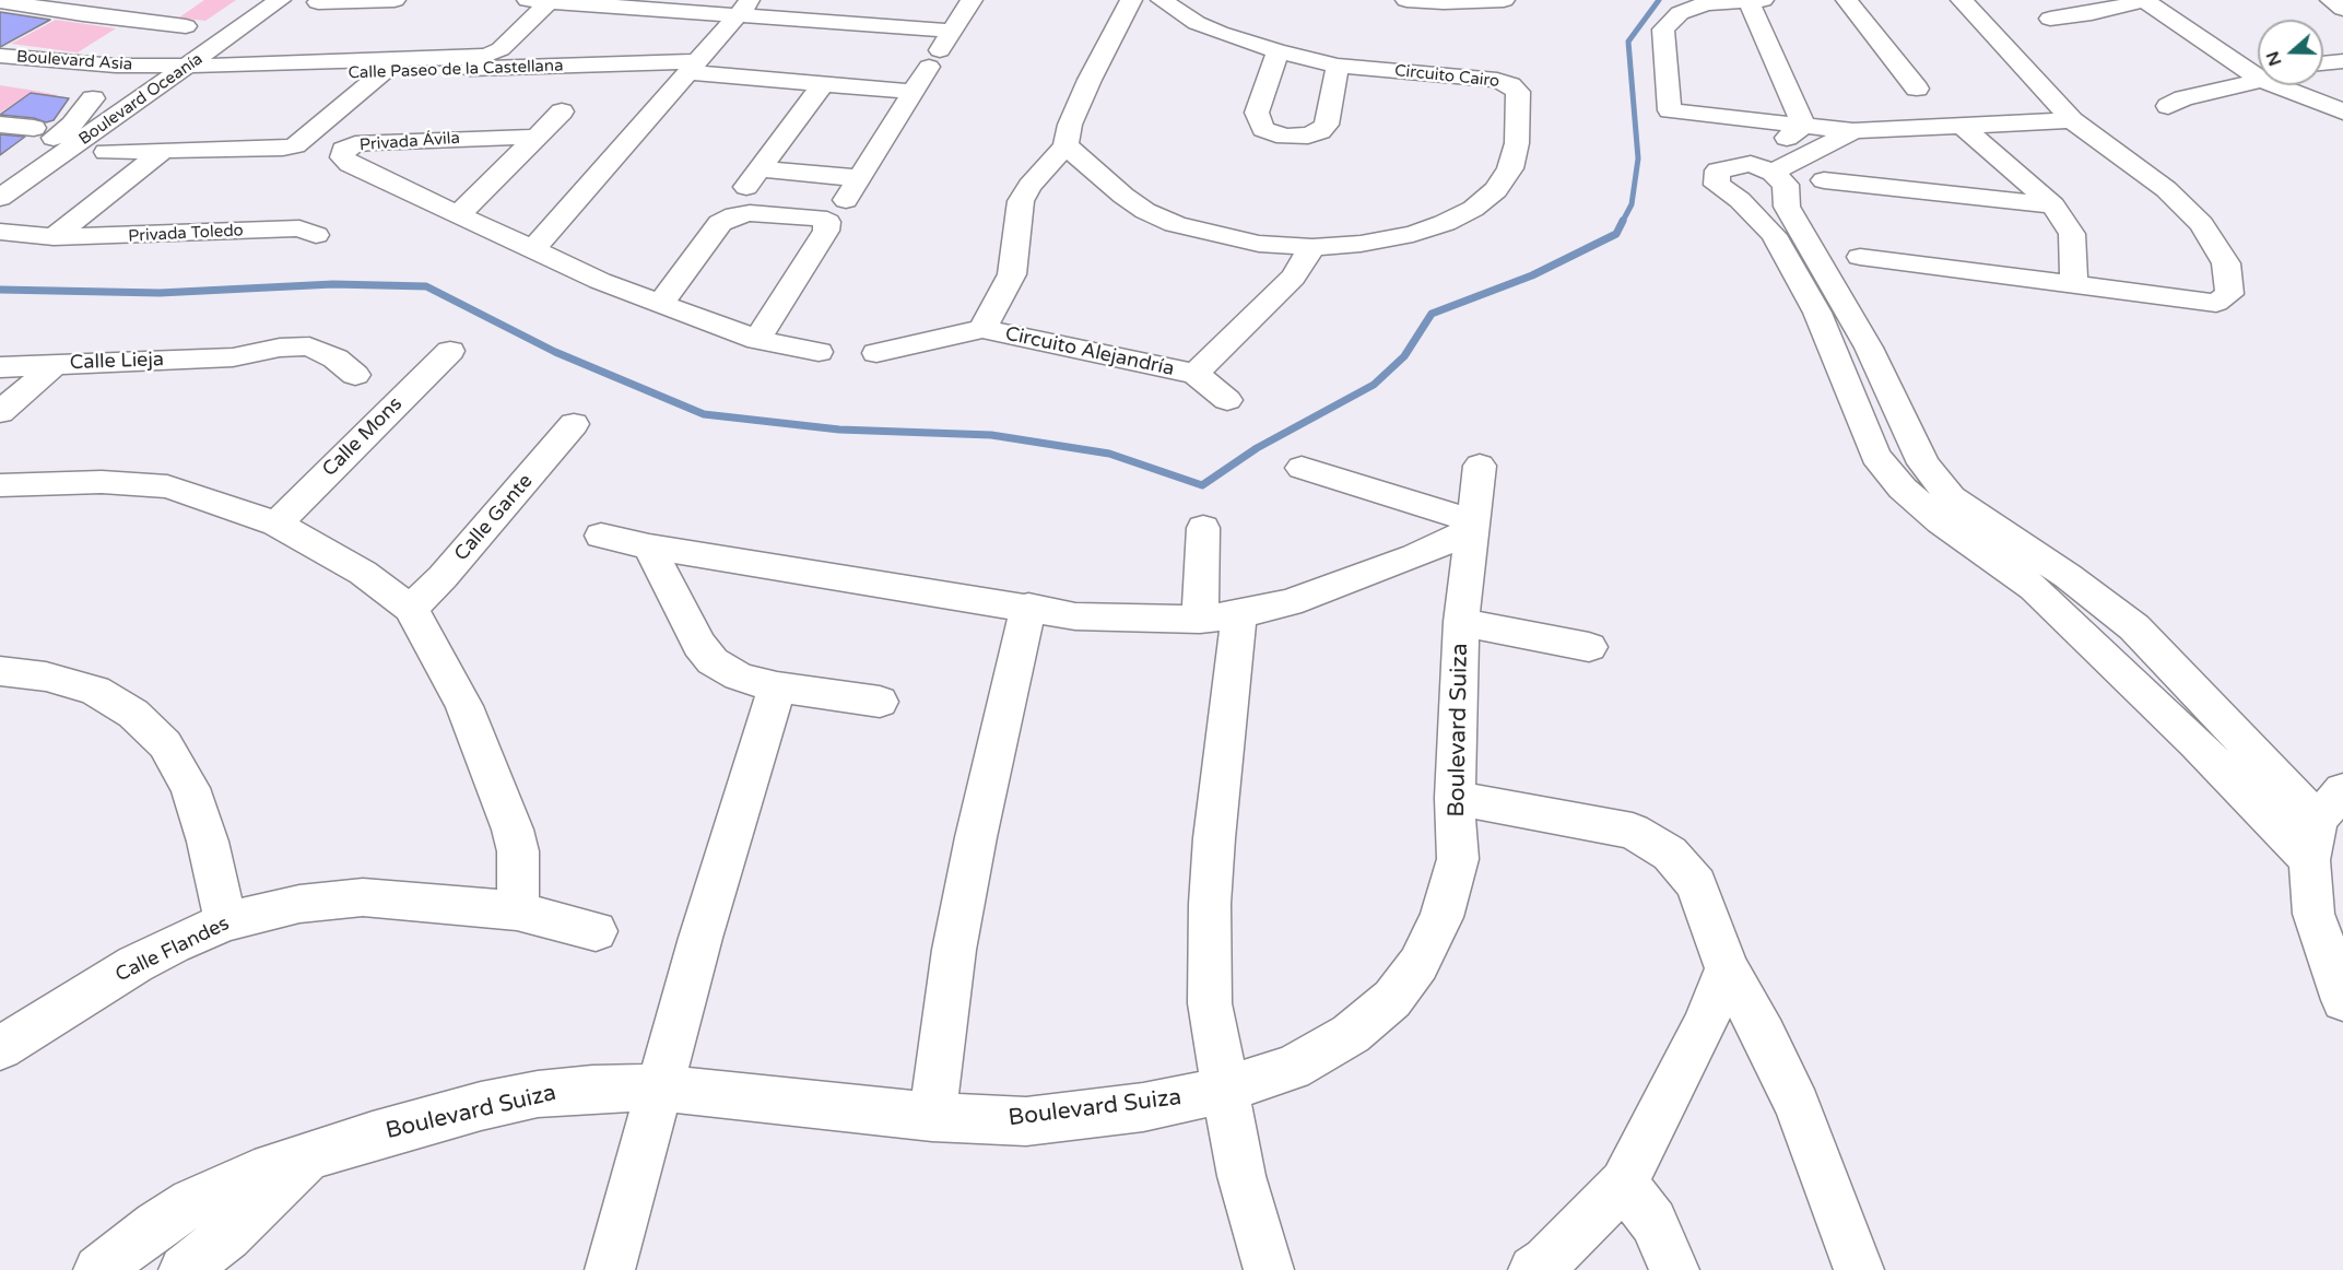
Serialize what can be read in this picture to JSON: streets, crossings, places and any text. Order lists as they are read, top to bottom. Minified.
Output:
{"streets":{"street":["Boulevard Asia","Calle Paseo de la Castellana","Circuito Cairo","Boulevard Oceanía","Privada Ávila","Privada Toledo","Circuito Alejandría","Calle Lieja","Calle Mons","Calle Gante","Boulevard Suiza","Calle Flandes"]},"crossings":[["Boulevard Asia","Boulevard Oceanía"],["Calle Paseo de la Castellana","Boulevard Oceanía"],["Circuito Cairo","Circuito Alejandría"],["Calle Lieja","Calle Mons"]],"north":"left"}
